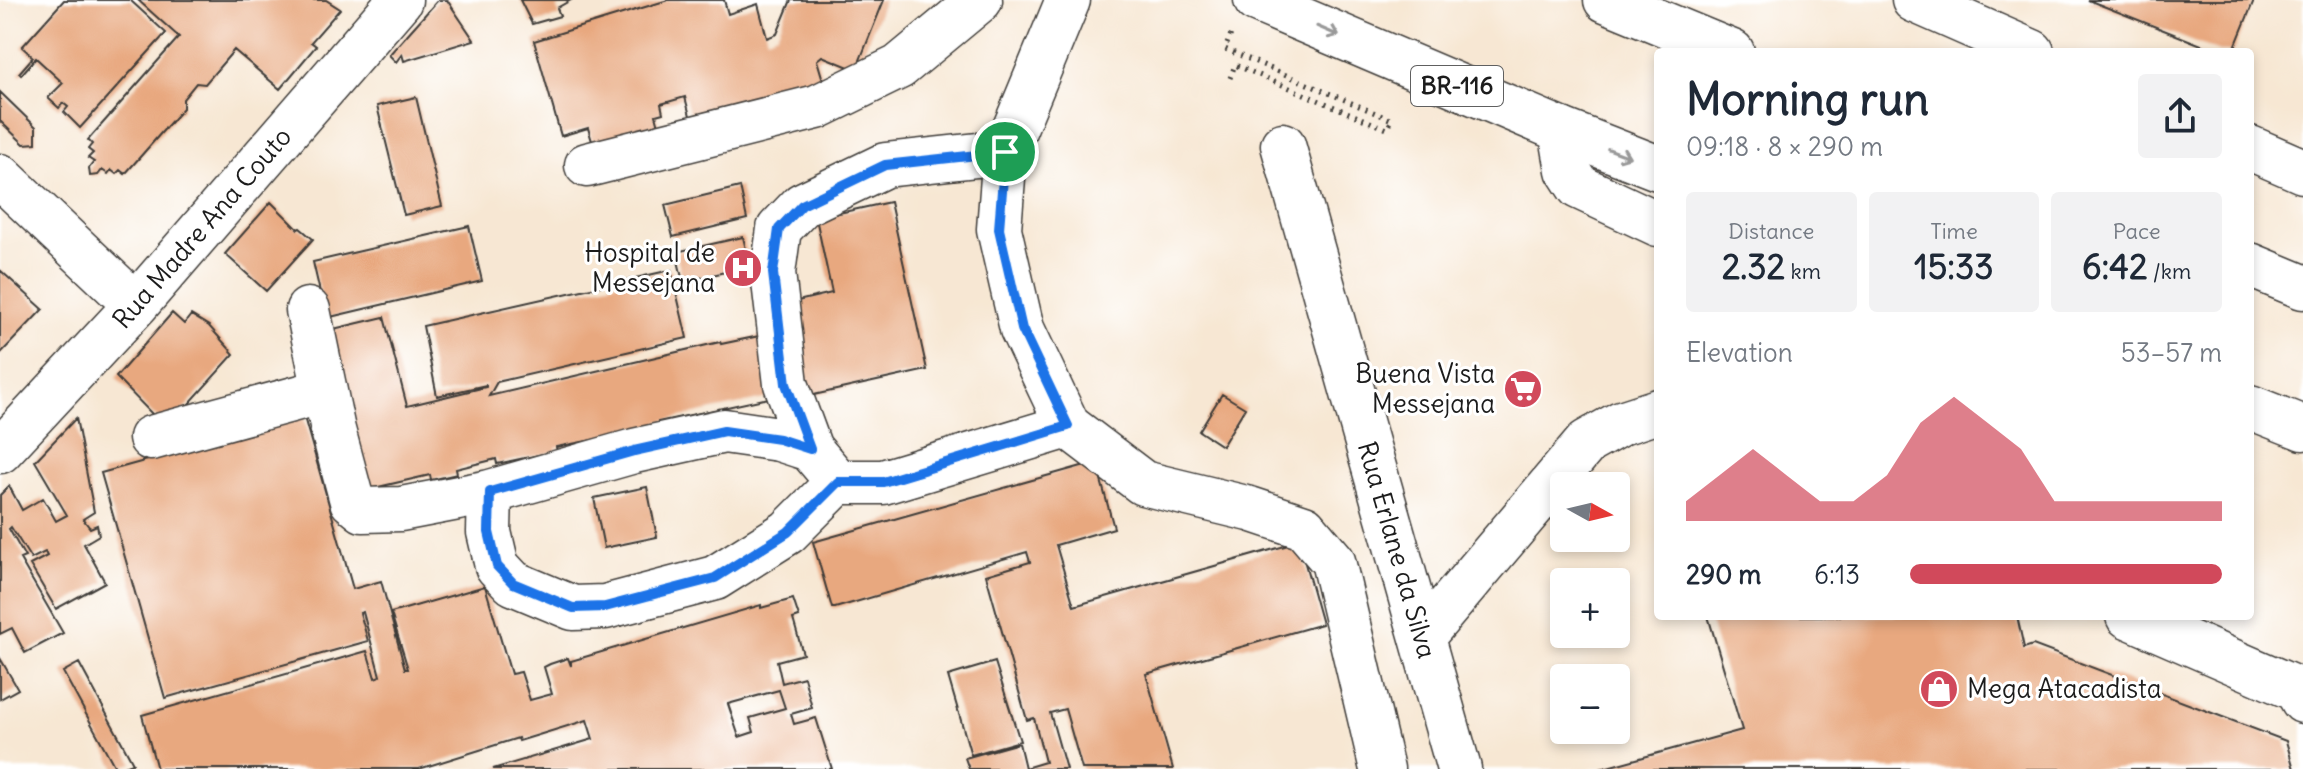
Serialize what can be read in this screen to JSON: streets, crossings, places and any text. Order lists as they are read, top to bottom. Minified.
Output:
{"streets":{"main road":["BR-116","Rua Madre Ana Couto","Rua Erlane da Silva"]},"places":{"hospital":["Hospital de Messejana"],"supermarket":["Buena Vista Messejana"],"shop":["Mega Atacadista"]},"north":"right","page":{"heading":["Morning run","09:18 · 8 × 290 m"],"stats":[["Distance","2.32 km"],["Time","15:33"],["Pace","6:42 /km"]],"chart":["Elevation","53–57 m"],"map_buttons":["+","−"],"list":[{"name":"290 m","note":"6:13"}]}}
